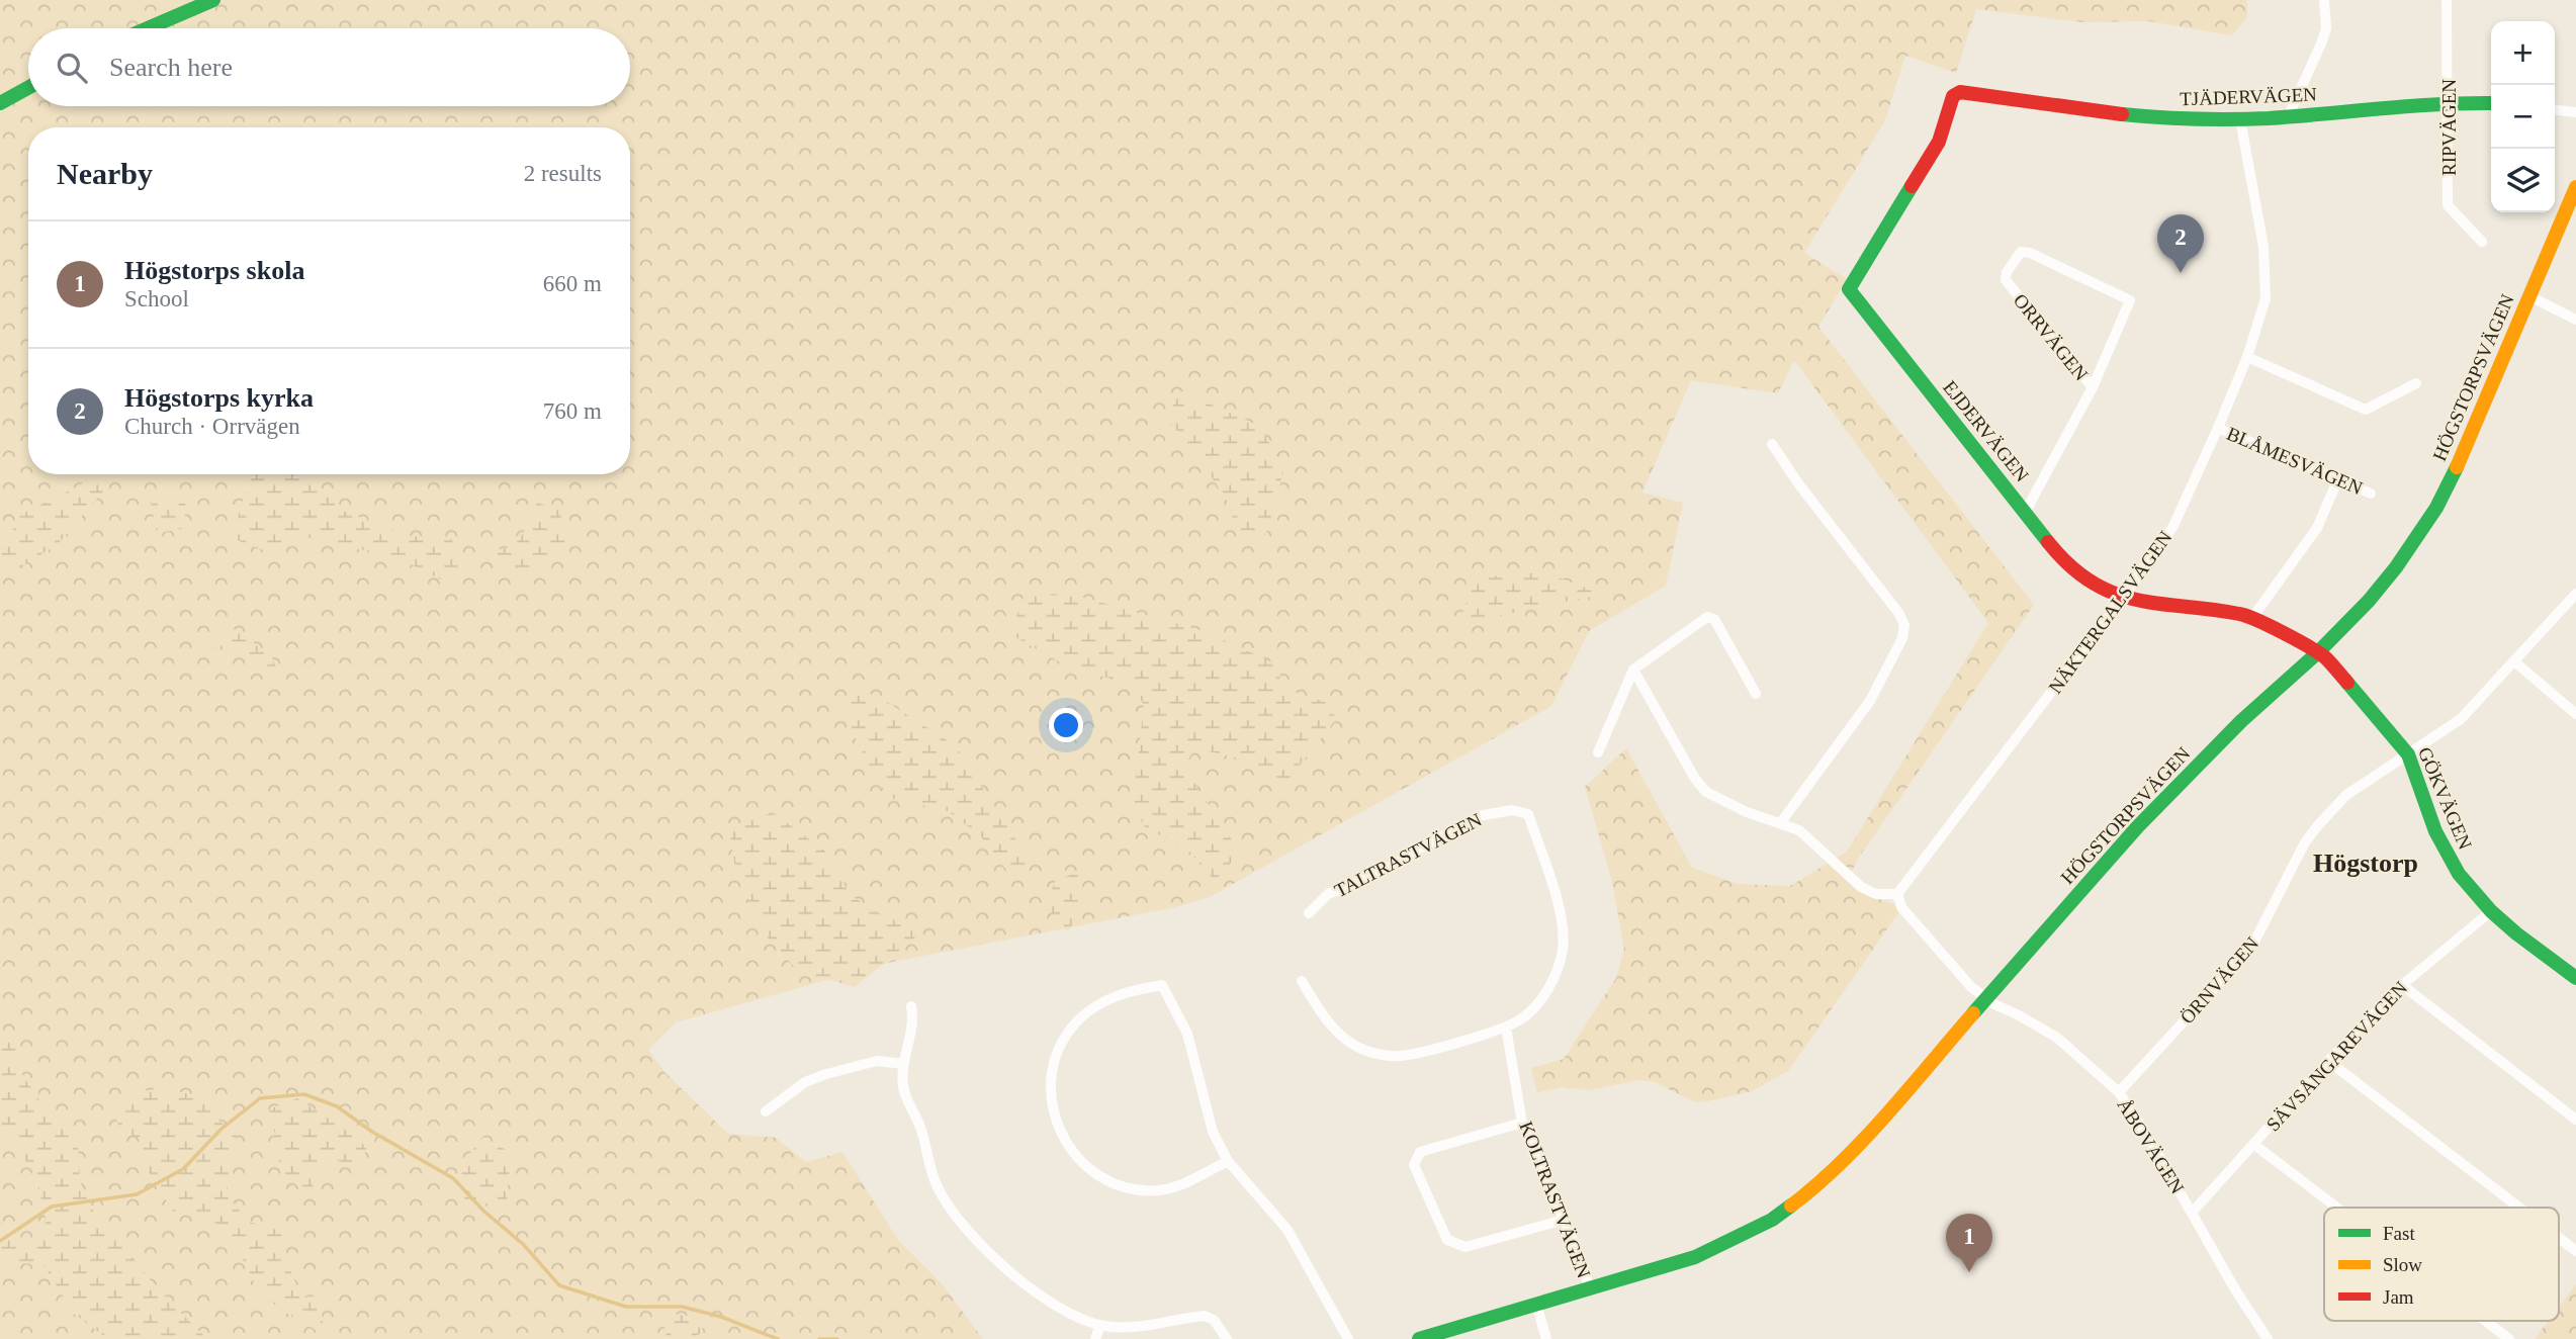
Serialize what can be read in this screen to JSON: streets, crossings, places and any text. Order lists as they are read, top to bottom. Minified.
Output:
{"streets":{"street":["TJÄDERVÄGEN","RIPVÄGEN","ORRVÄGEN","HÖGSTORPSVÄGEN","EJDERVÄGEN","BLÅMESVÄGEN","NÄKTERGALSVÄGEN","GÖKVÄGEN","TALTRASTVÄGEN","ÖRNVÄGEN","SÄVSÅNGAREVÄGEN","ÅBOVÄGEN","KOLTRASTVÄGEN"]},"crossings":[["TJÄDERVÄGEN","RIPVÄGEN"],["TJÄDERVÄGEN","EJDERVÄGEN"],["TJÄDERVÄGEN","NÄKTERGALSVÄGEN"],["ORRVÄGEN","EJDERVÄGEN"],["HÖGSTORPSVÄGEN","EJDERVÄGEN"],["HÖGSTORPSVÄGEN","GÖKVÄGEN"],["HÖGSTORPSVÄGEN","ÅBOVÄGEN"],["HÖGSTORPSVÄGEN","KOLTRASTVÄGEN"],["EJDERVÄGEN","NÄKTERGALSVÄGEN"],["EJDERVÄGEN","GÖKVÄGEN"],["BLÅMESVÄGEN","NÄKTERGALSVÄGEN"],["GÖKVÄGEN","ÖRNVÄGEN"],["GÖKVÄGEN","SÄVSÅNGAREVÄGEN"],["TALTRASTVÄGEN","KOLTRASTVÄGEN"],["ÖRNVÄGEN","ÅBOVÄGEN"],["SÄVSÅNGAREVÄGEN","ÅBOVÄGEN"]],"districts":["Högstorp"],"legend":["Fast","Slow","Jam"],"page":{"map_buttons":["+","−"],"search":"Search here","heading":["Nearby","2 results"],"pins":["2","1"],"list":[{"mark":"1","name":"Högstorps skola","note":"School","value":"660 m"},{"mark":"2","name":"Högstorps kyrka","note":"Church · Orrvägen","value":"760 m"}]}}
